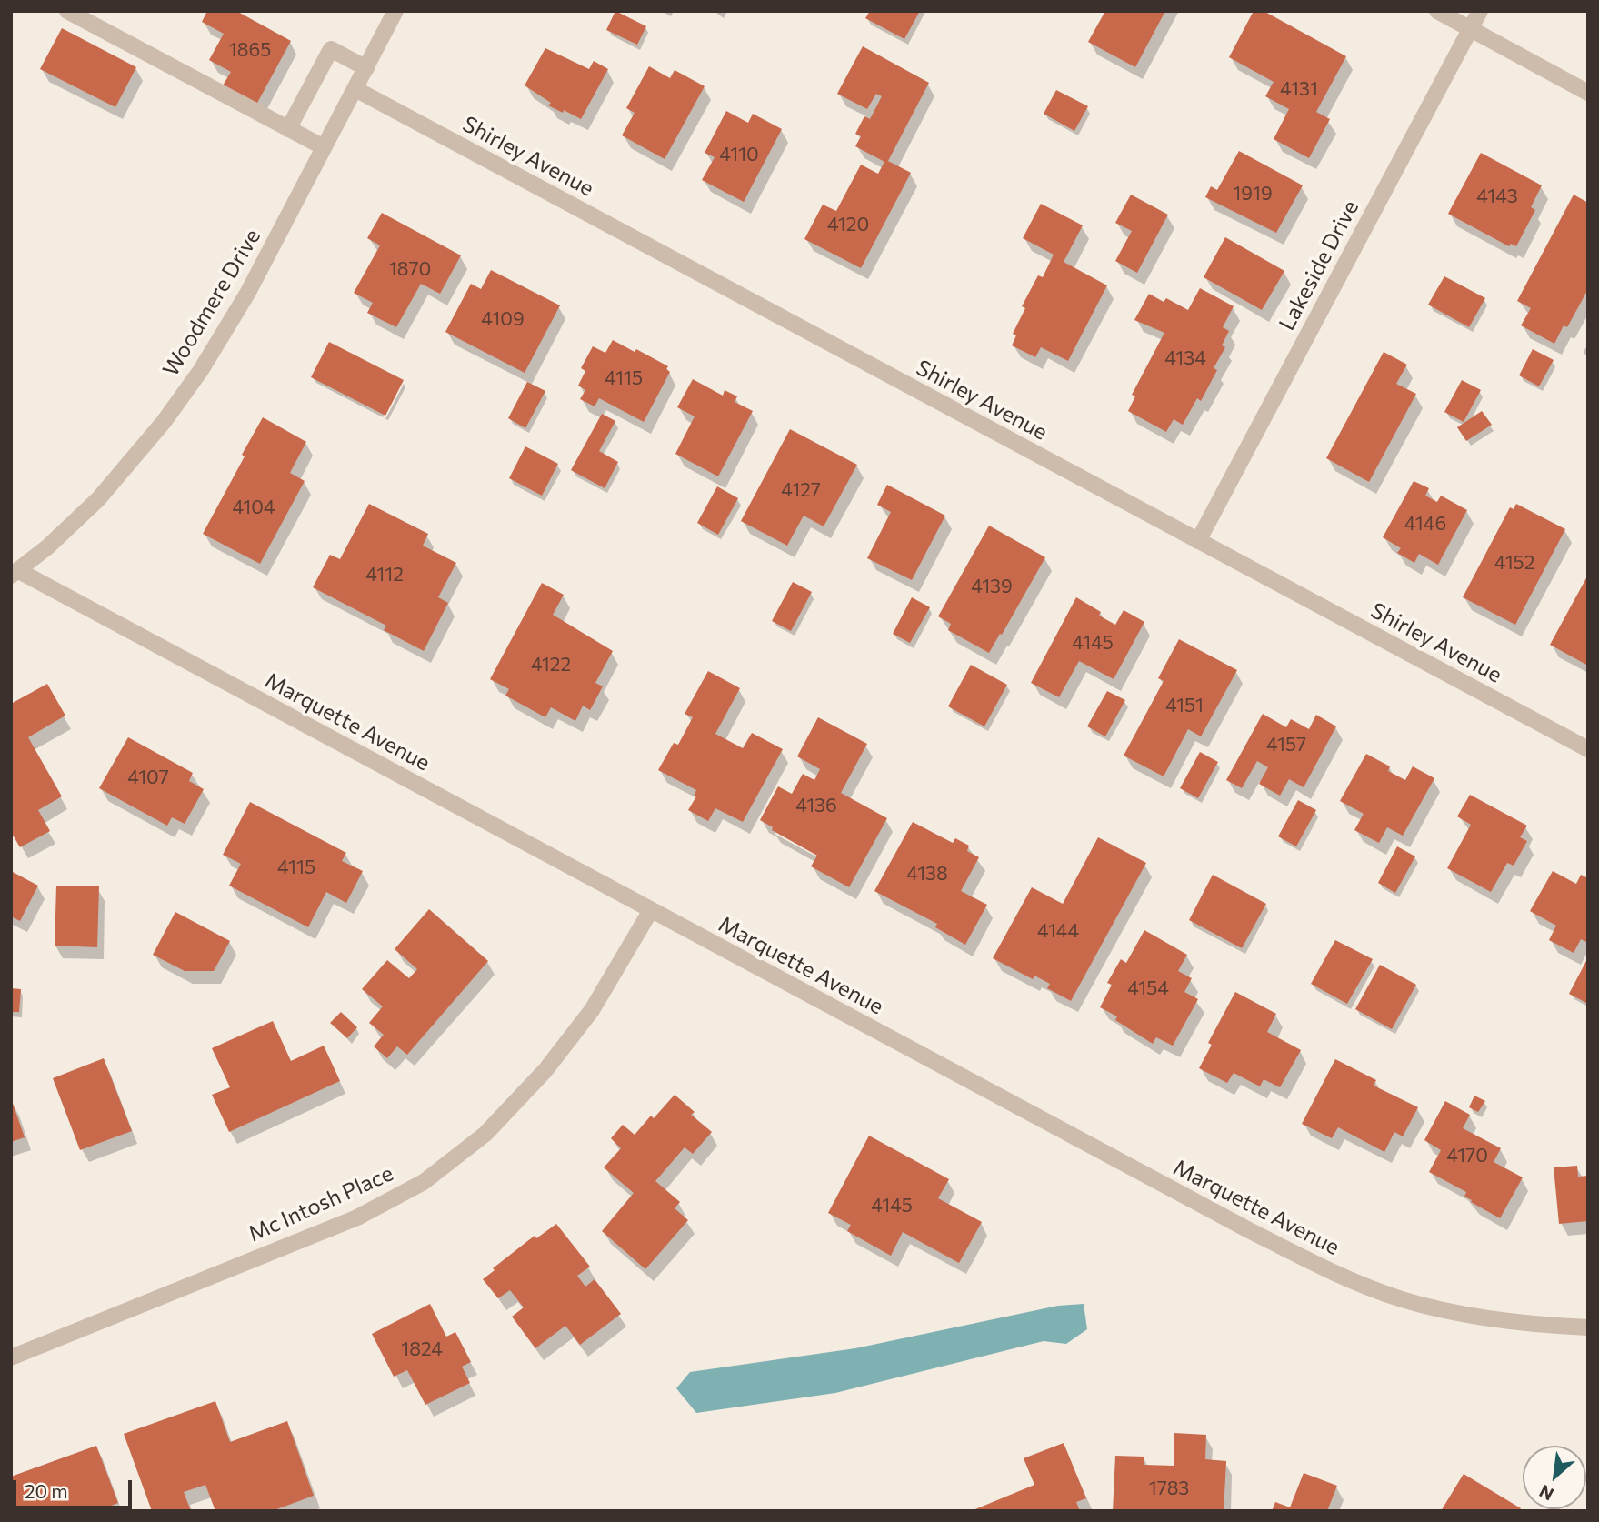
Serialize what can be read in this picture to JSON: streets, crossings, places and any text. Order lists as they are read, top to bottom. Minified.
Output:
{"streets":{"street":["Shirley Avenue","Lakeside Drive","Woodmere Drive","Marquette Avenue","Mc Intosh Place"]},"crossings":[["Shirley Avenue","Lakeside Drive"],["Shirley Avenue","Woodmere Drive"],["Woodmere Drive","Marquette Avenue"],["Marquette Avenue","Mc Intosh Place"]],"house_numbers":["1865","4131","4110","1919","4143","4120","1870","4109","4134","4115","4127","4104","4146","4152","4112","4139","4145","4122","4151","4157","4107","4136","4115","4138","4144","4154","4170","4145","1824","1783"],"scale_bar":"20 m","north":"bottom left"}
